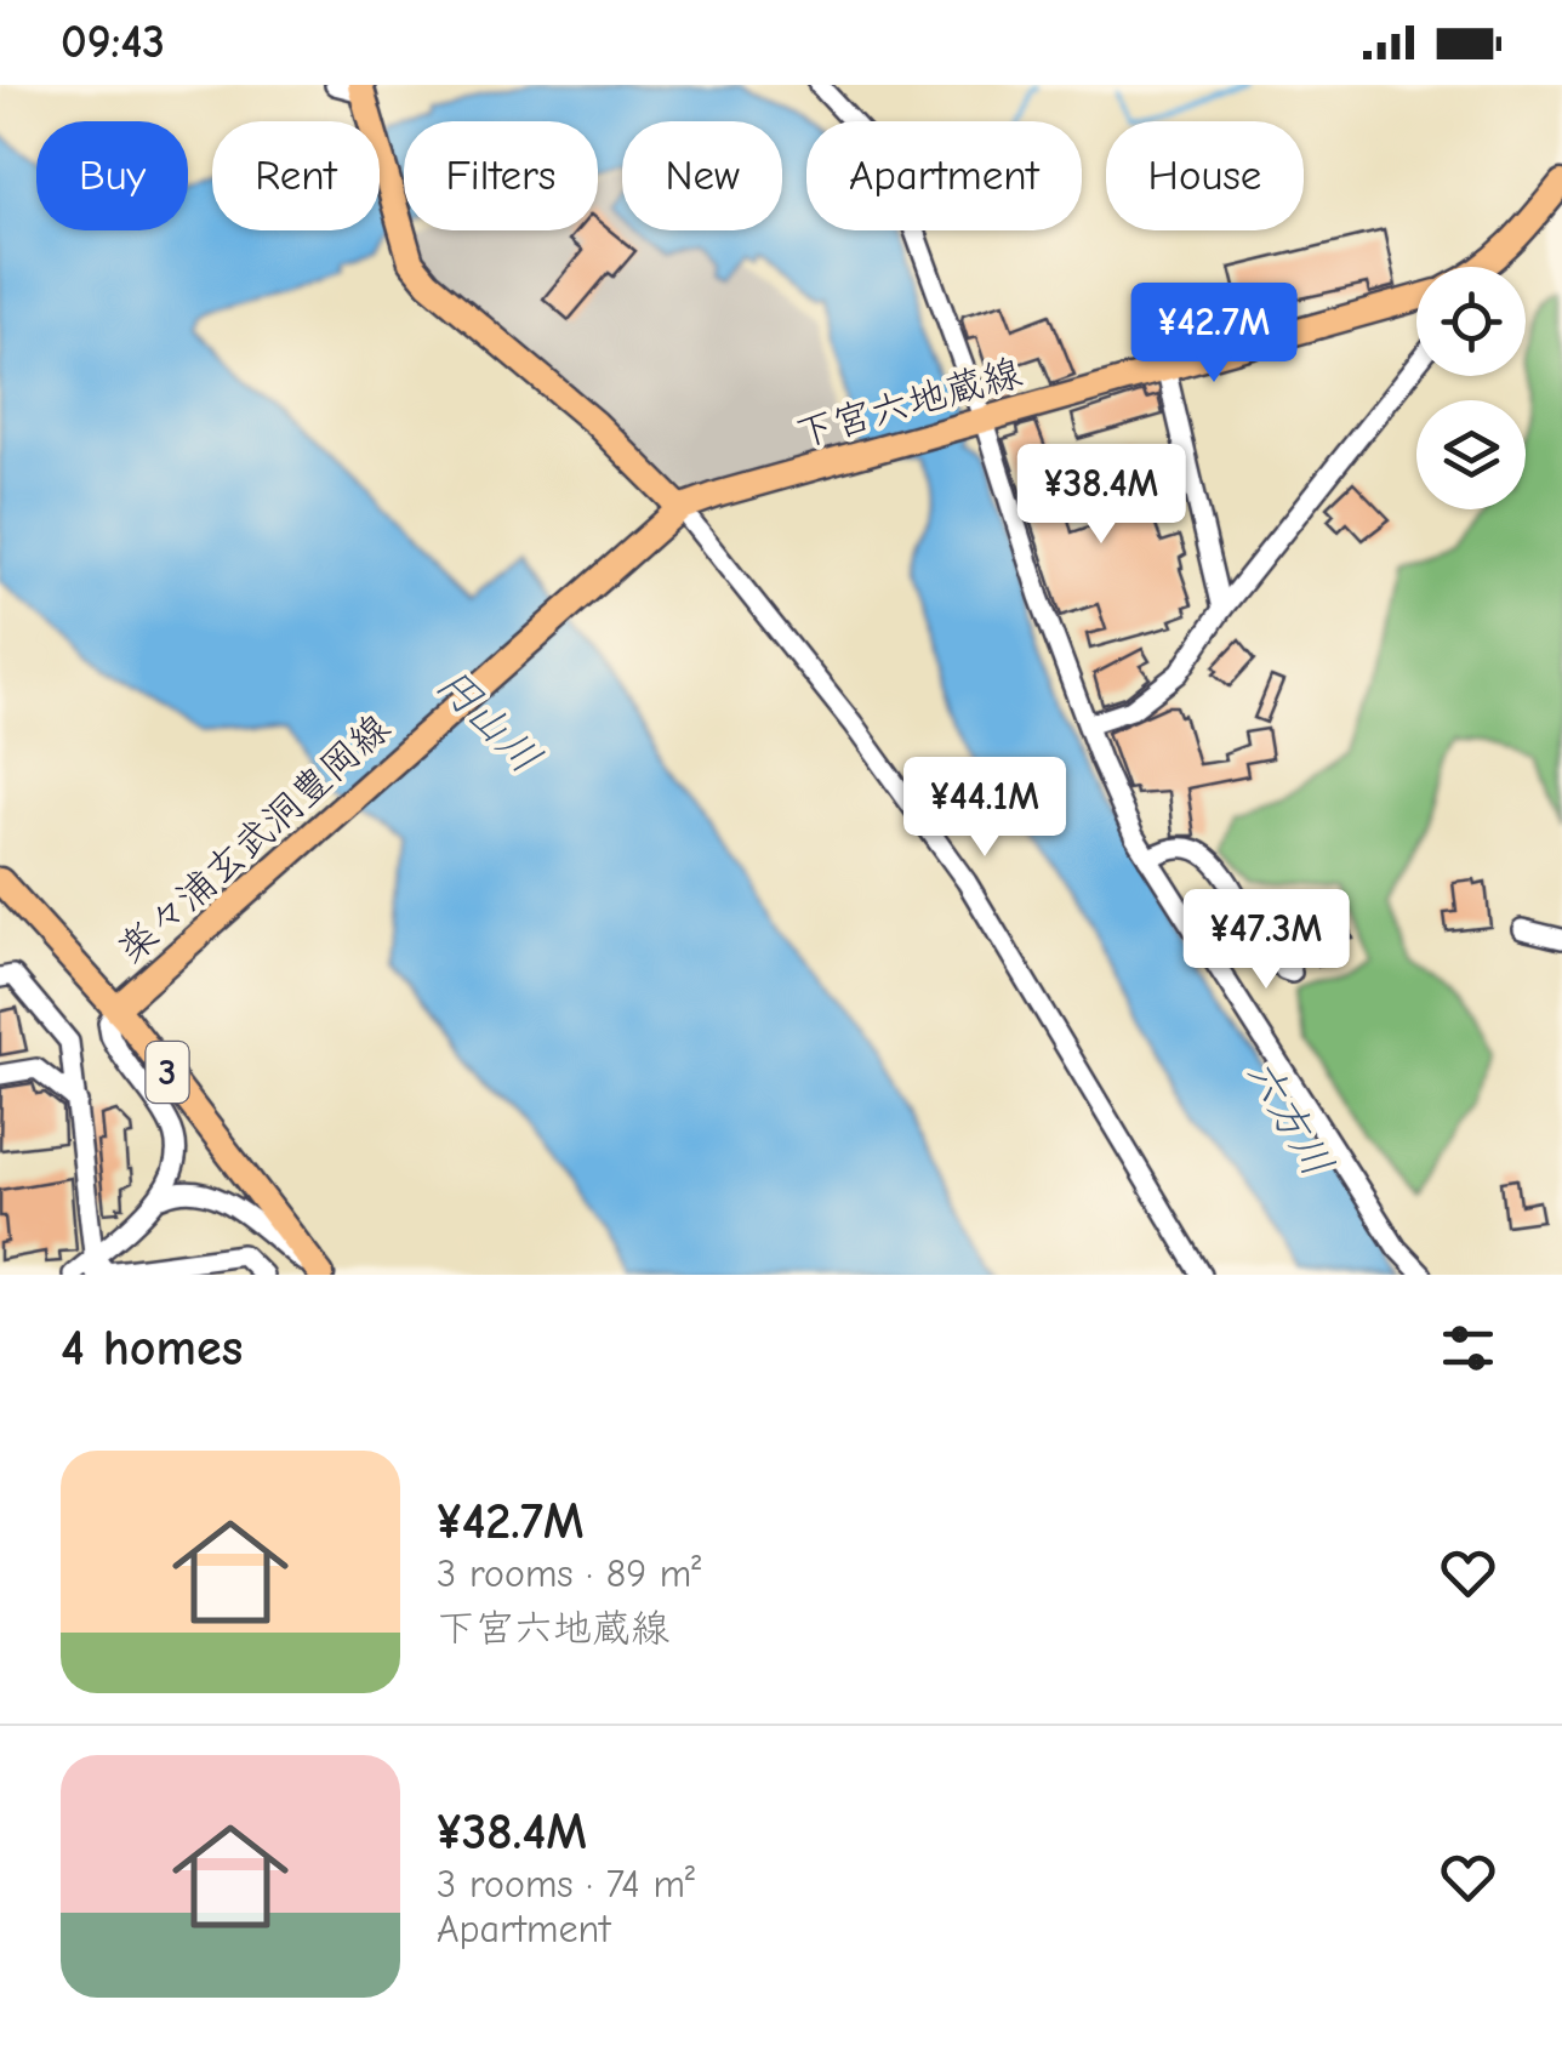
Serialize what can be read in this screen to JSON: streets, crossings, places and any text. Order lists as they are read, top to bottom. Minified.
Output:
{"streets":{"main road":["下宮六地蔵線","楽々浦玄武洞豊岡線","3"]},"crossings":[["下宮六地蔵線","楽々浦玄武洞豊岡線"],["楽々浦玄武洞豊岡線","3"]],"water":["円山川","六方川"],"page":{"status":"09:43","chip":["Buy","Rent","Filters","New","Apartment","House"],"price":["¥42.7M","¥38.4M","¥44.1M","¥47.3M"],"heading":"4 homes","list":[{"name":"¥42.7M","note":"3 rooms · 89 m² · 下宮六地蔵線"},{"name":"¥38.4M","note":"3 rooms · 74 m² · Apartment"}]}}
